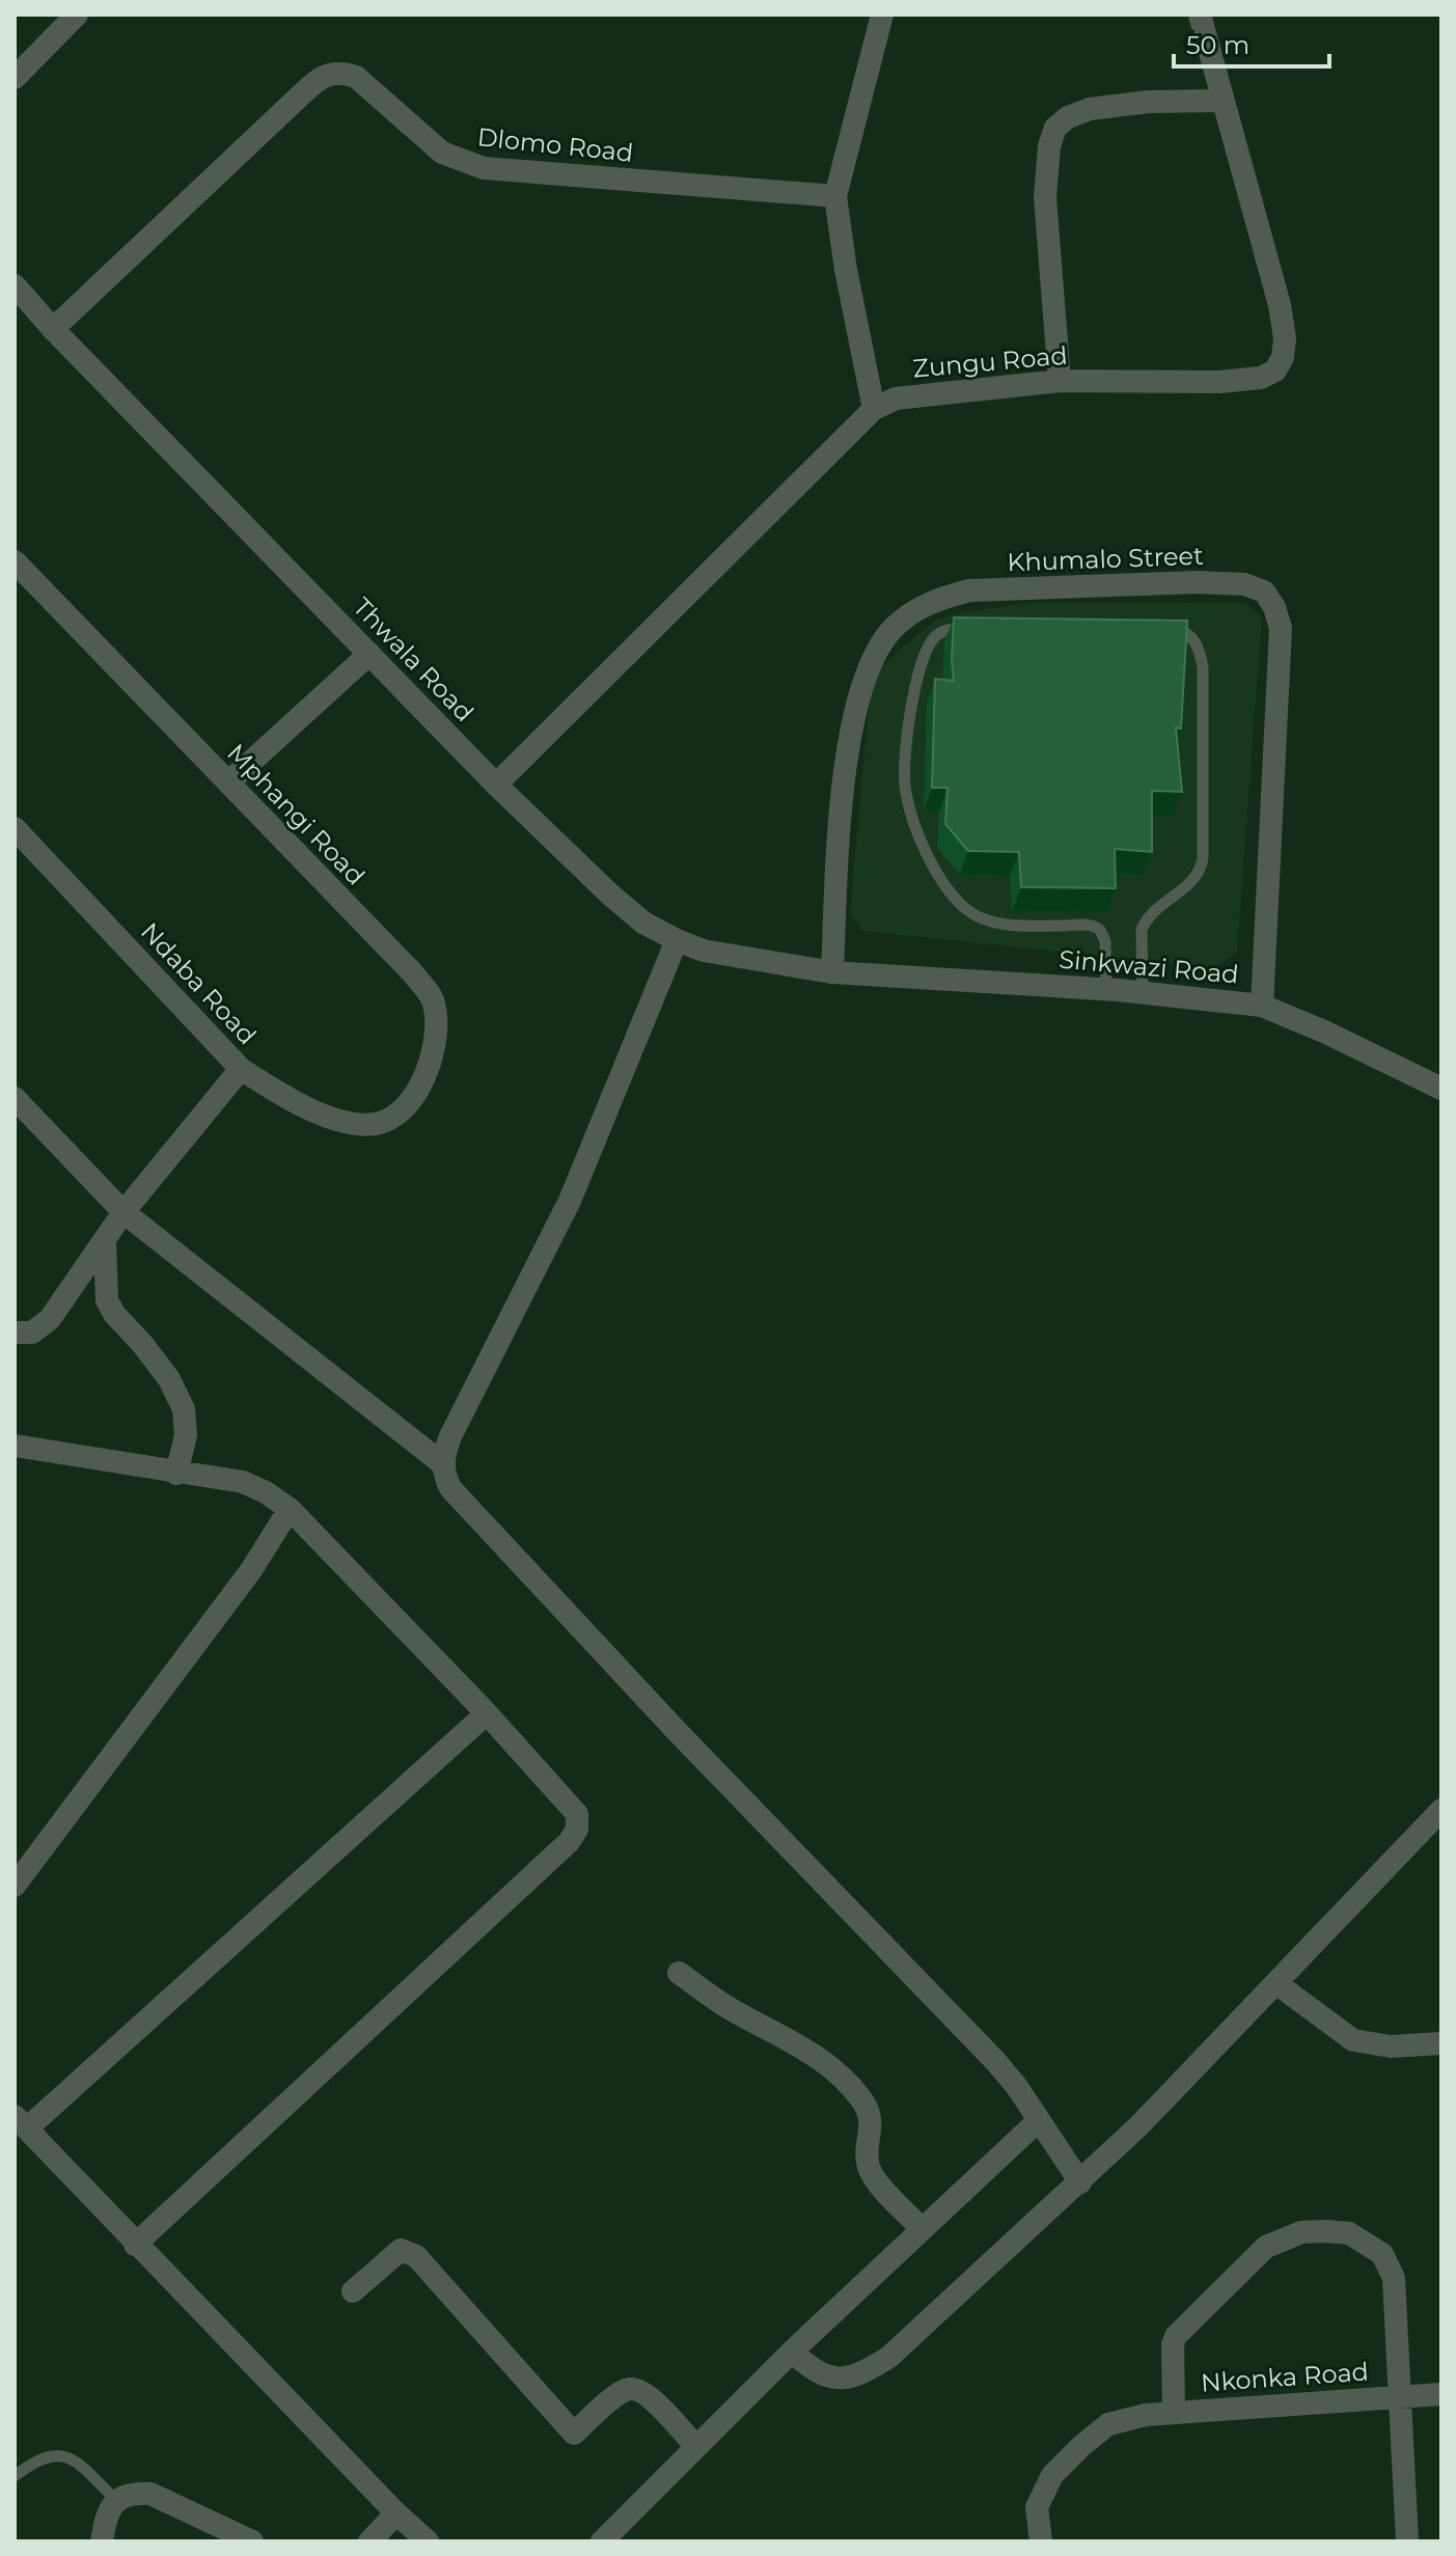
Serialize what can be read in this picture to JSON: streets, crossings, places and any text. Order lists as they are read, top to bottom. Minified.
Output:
{"streets":{"street":["Dlomo Road","Zungu Road","Khumalo Street","Thwala Road","Mphangi Road","Sinkwazi Road","Ndaba Road","Nkonka Road"]},"crossings":[["Dlomo Road","Thwala Road"],["Zungu Road","Thwala Road"],["Khumalo Street","Thwala Road"],["Khumalo Street","Sinkwazi Road"],["Thwala Road","Sinkwazi Road"],["Mphangi Road","Ndaba Road"]],"scale_bar":"50 m"}
